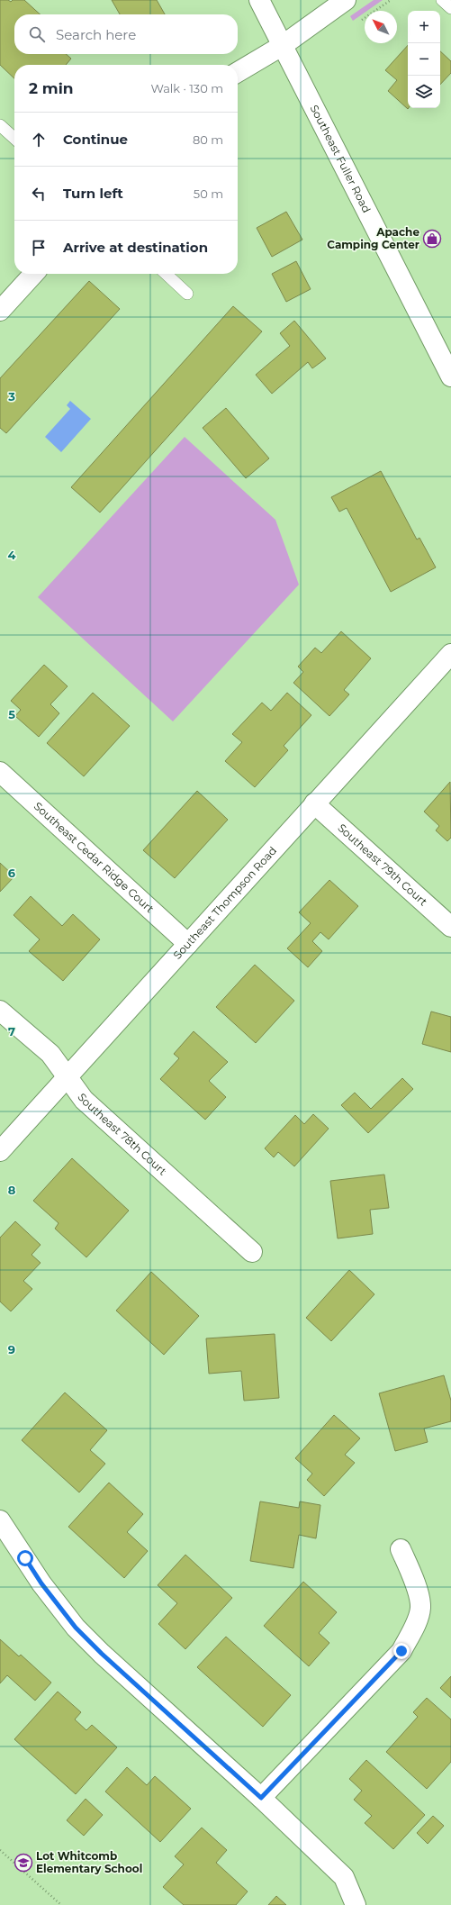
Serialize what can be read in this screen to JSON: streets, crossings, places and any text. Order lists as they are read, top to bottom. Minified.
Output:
{"streets":{"street":["Southeast Fuller Road","Southeast Cedar Ridge Court","Southeast 79th Court","Southeast Thompson Road","Southeast 78th Court"]},"crossings":[["Southeast Cedar Ridge Court","Southeast Thompson Road"],["Southeast 79th Court","Southeast Thompson Road"],["Southeast Thompson Road","Southeast 78th Court"]],"places":{"shop":["Apache Camping Center"],"school or university":["Lot Whitcomb Elementary School"]},"north":"top left","page":{"map_buttons":["+","−"],"search":"Search here","heading":["2 min","Walk · 130 m"],"list":[["Continue","80 m"],["Turn left","50 m"],"Arrive at destination"]},"grid":{"rows":["3","4","5","6","7","8","9"]}}
